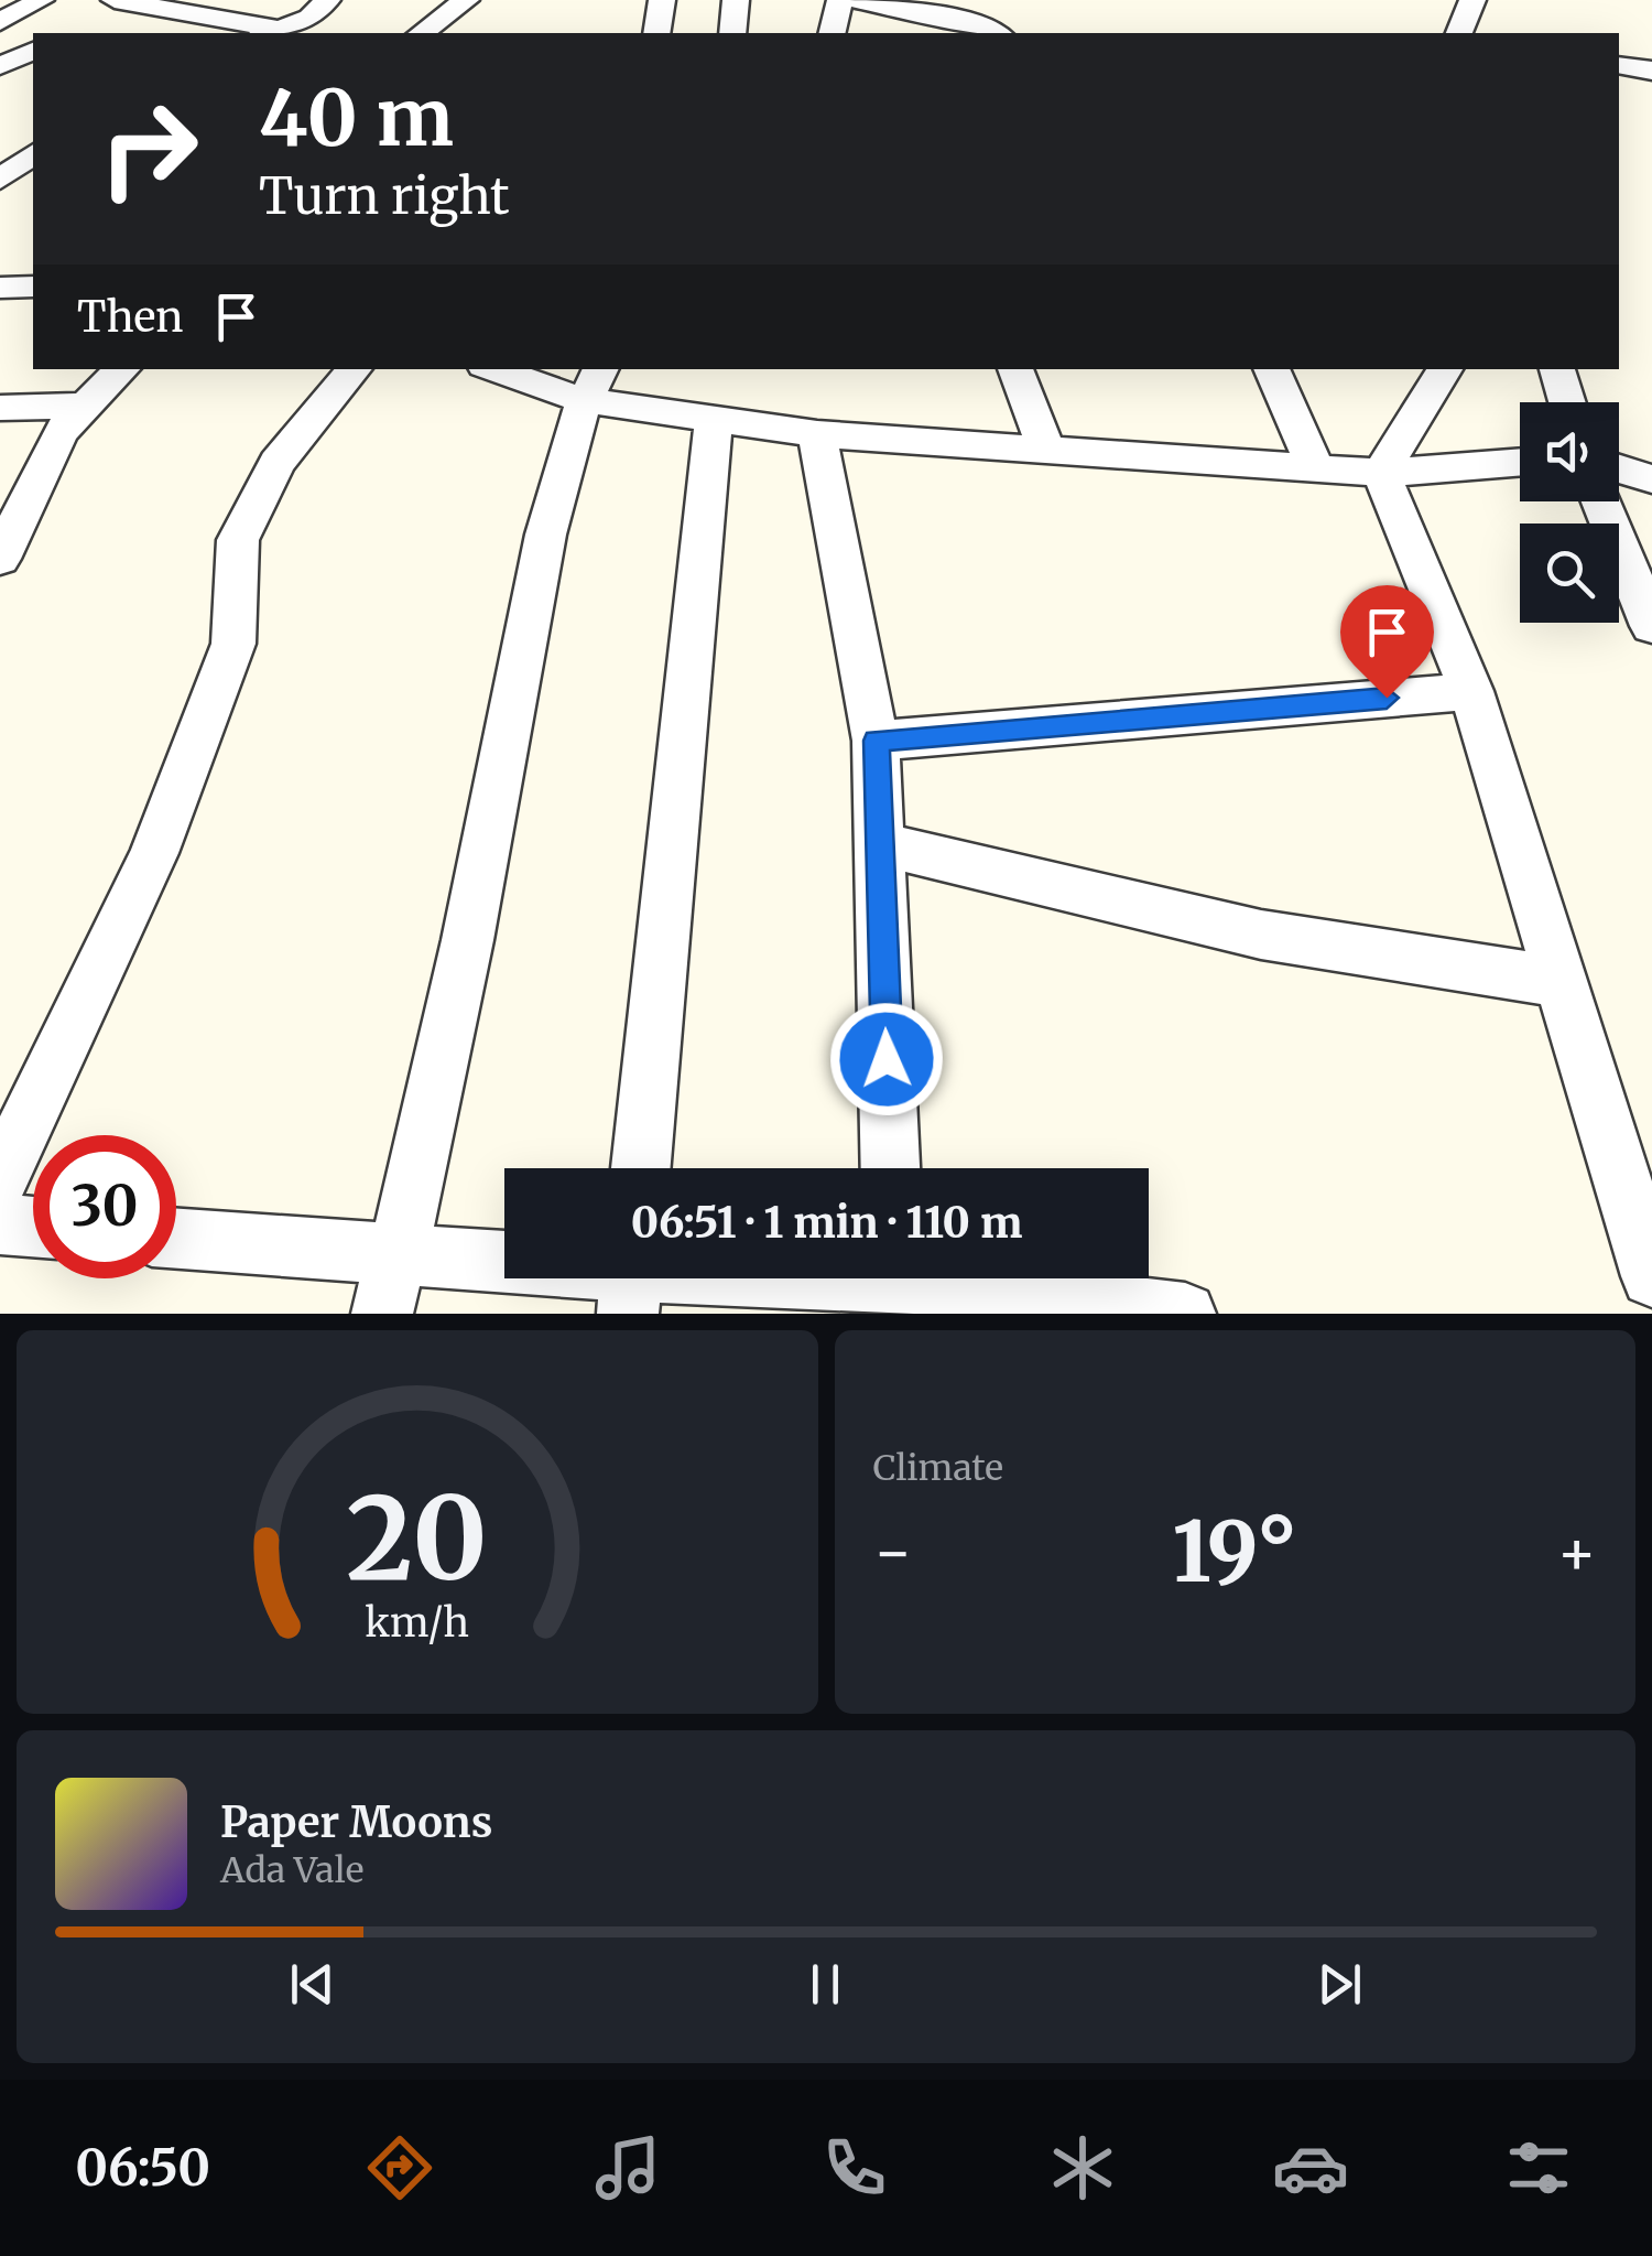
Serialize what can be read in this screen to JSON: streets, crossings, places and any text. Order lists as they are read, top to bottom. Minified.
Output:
{"page":{"turn":["40 m","Turn right"],"then":"Then","limit":"30","trip":"06:51 · 1 min · 110 m","tile":"Climate","heat":["−","19°","+"],"song":["Paper Moons","Ada Vale"],"tabs":"06:50","gauge":["20","km/h"]}}
